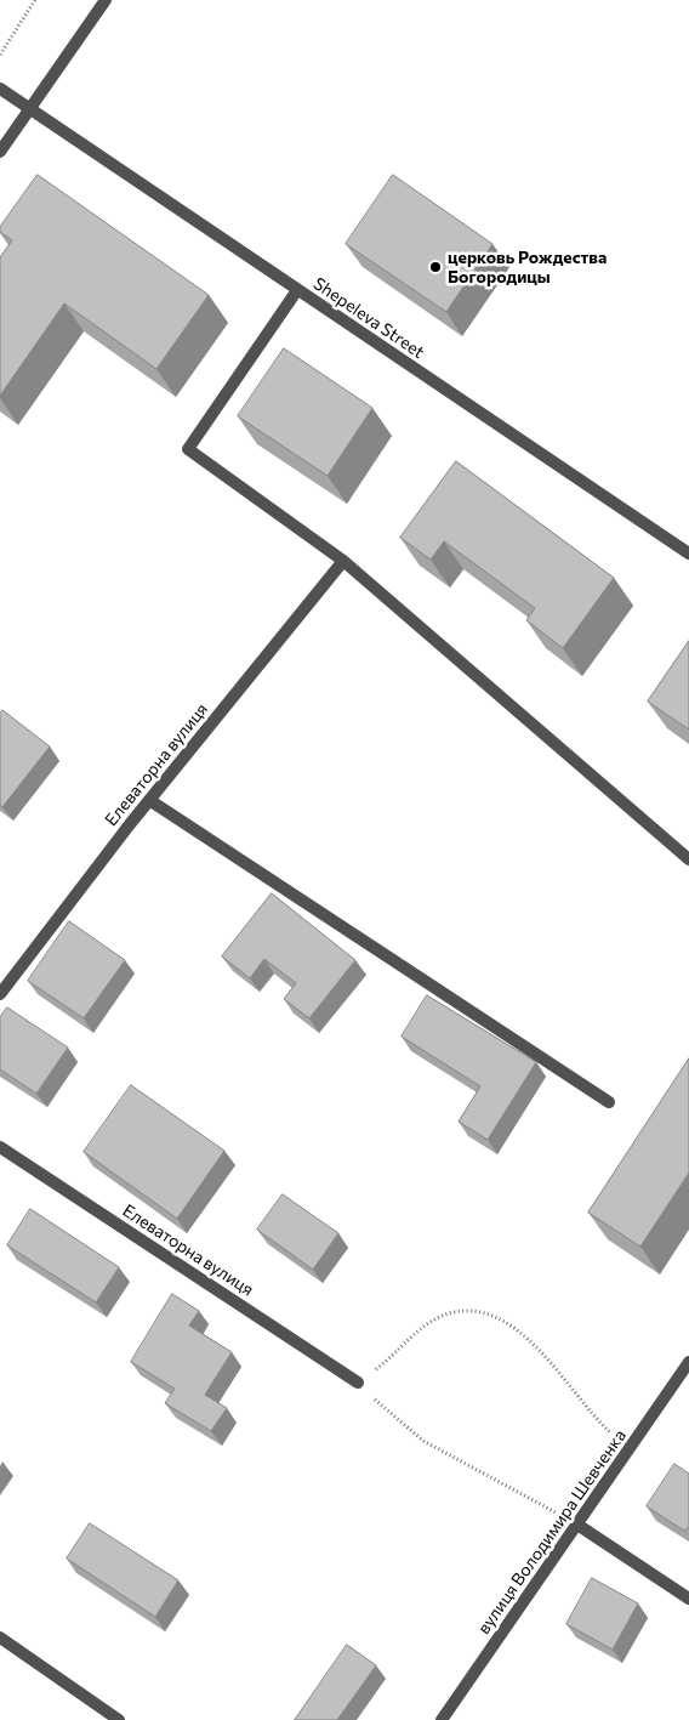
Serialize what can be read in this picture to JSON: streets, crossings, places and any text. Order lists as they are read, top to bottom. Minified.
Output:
{"streets":{"street":["Shepeleva Street","Елеваторна вулиця","вулиця Володимира Шевченка"]},"places":["церковь Рождества Богородицы"]}
